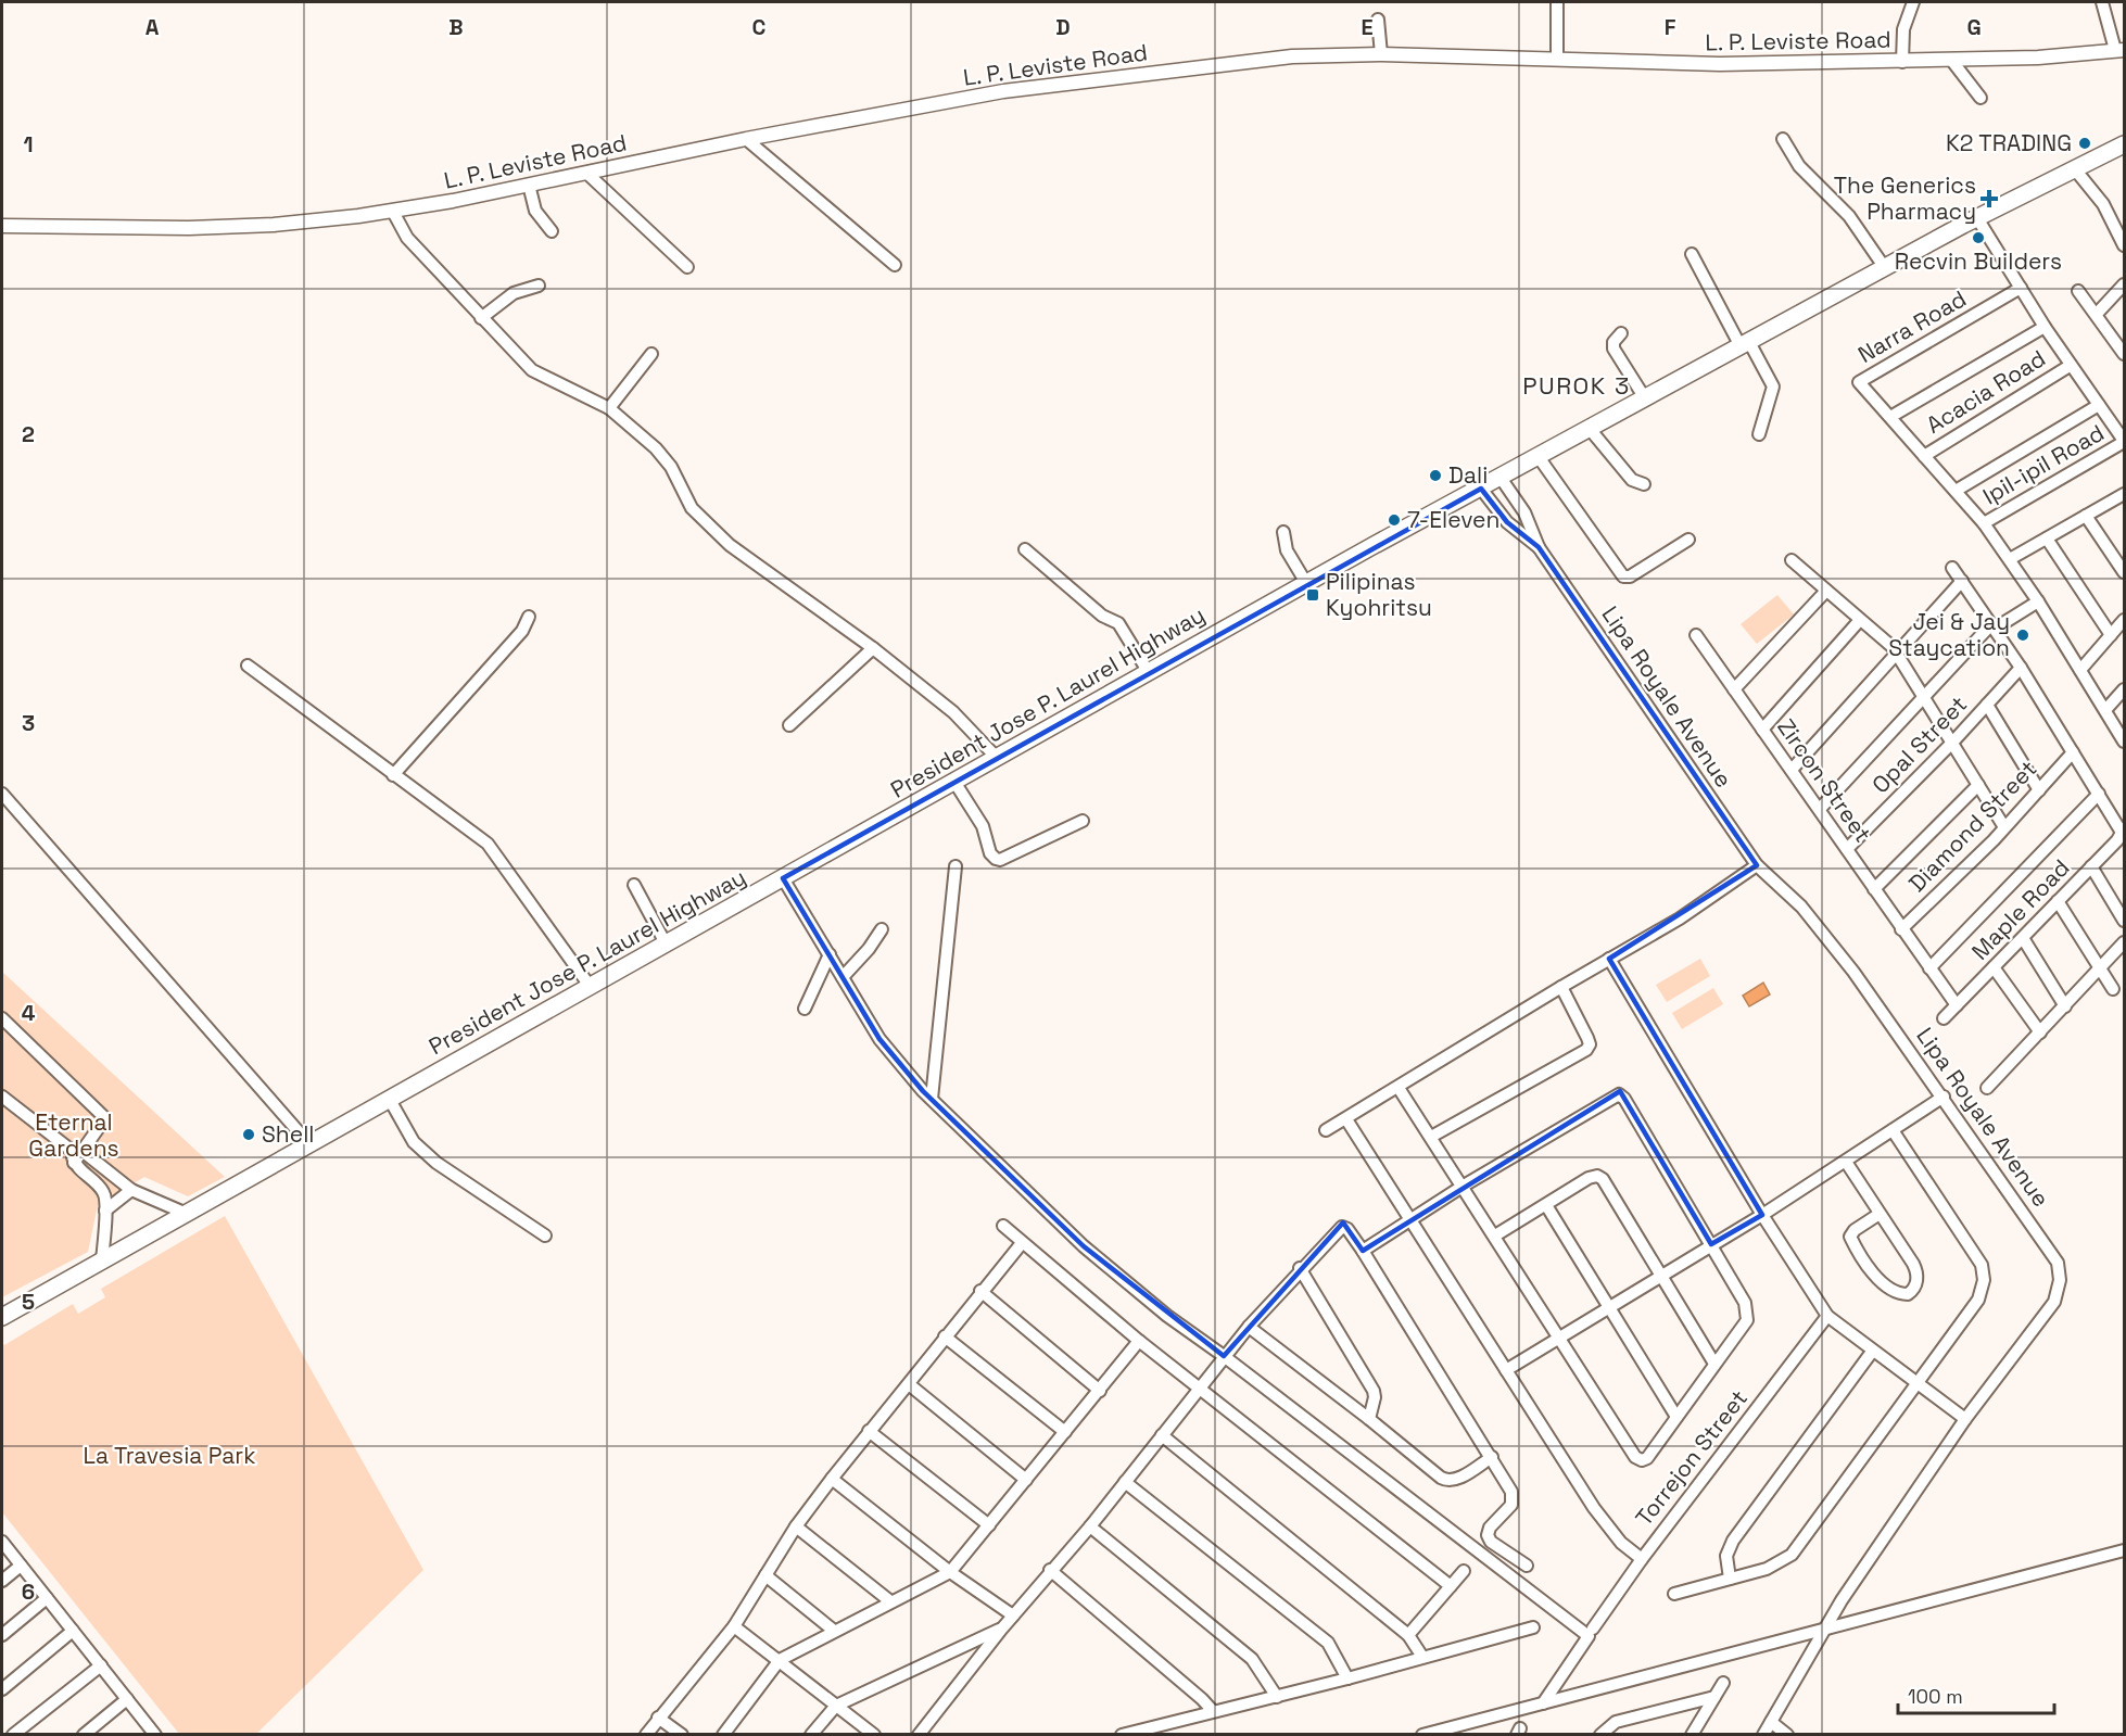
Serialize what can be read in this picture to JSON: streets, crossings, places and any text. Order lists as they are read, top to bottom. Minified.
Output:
{"streets":{"highway":["President Jose P. Laurel Highway"],"main road":["L. P. Leviste Road"],"street":["Narra Road","Acacia Road","Ipil-ipil Road","Lipa Royale Avenue","Opal Street","Zircon Street","Diamond Street","Maple Road","Torrejon Street"]},"crossings":[["Lipa Royale Avenue","President Jose P. Laurel Highway"],["Opal Street","Zircon Street"],["Zircon Street","Diamond Street"],["Zircon Street","Maple Road"]],"districts":["PUROK 3"],"parks":["Eternal Gardens","La Travesia Park"],"places":{"other":["K2 TRADING","Recvin Builders","Dali","7-Eleven","Jei & Jay Staycation","Shell"],"health":["The Generics Pharmacy"],"transit":["Pilipinas Kyohritsu"]},"scale_bar":"100 m","grid":{"columns":["A","B","C","D","E","F","G"],"rows":["1","2","3","4","5","6"]}}
